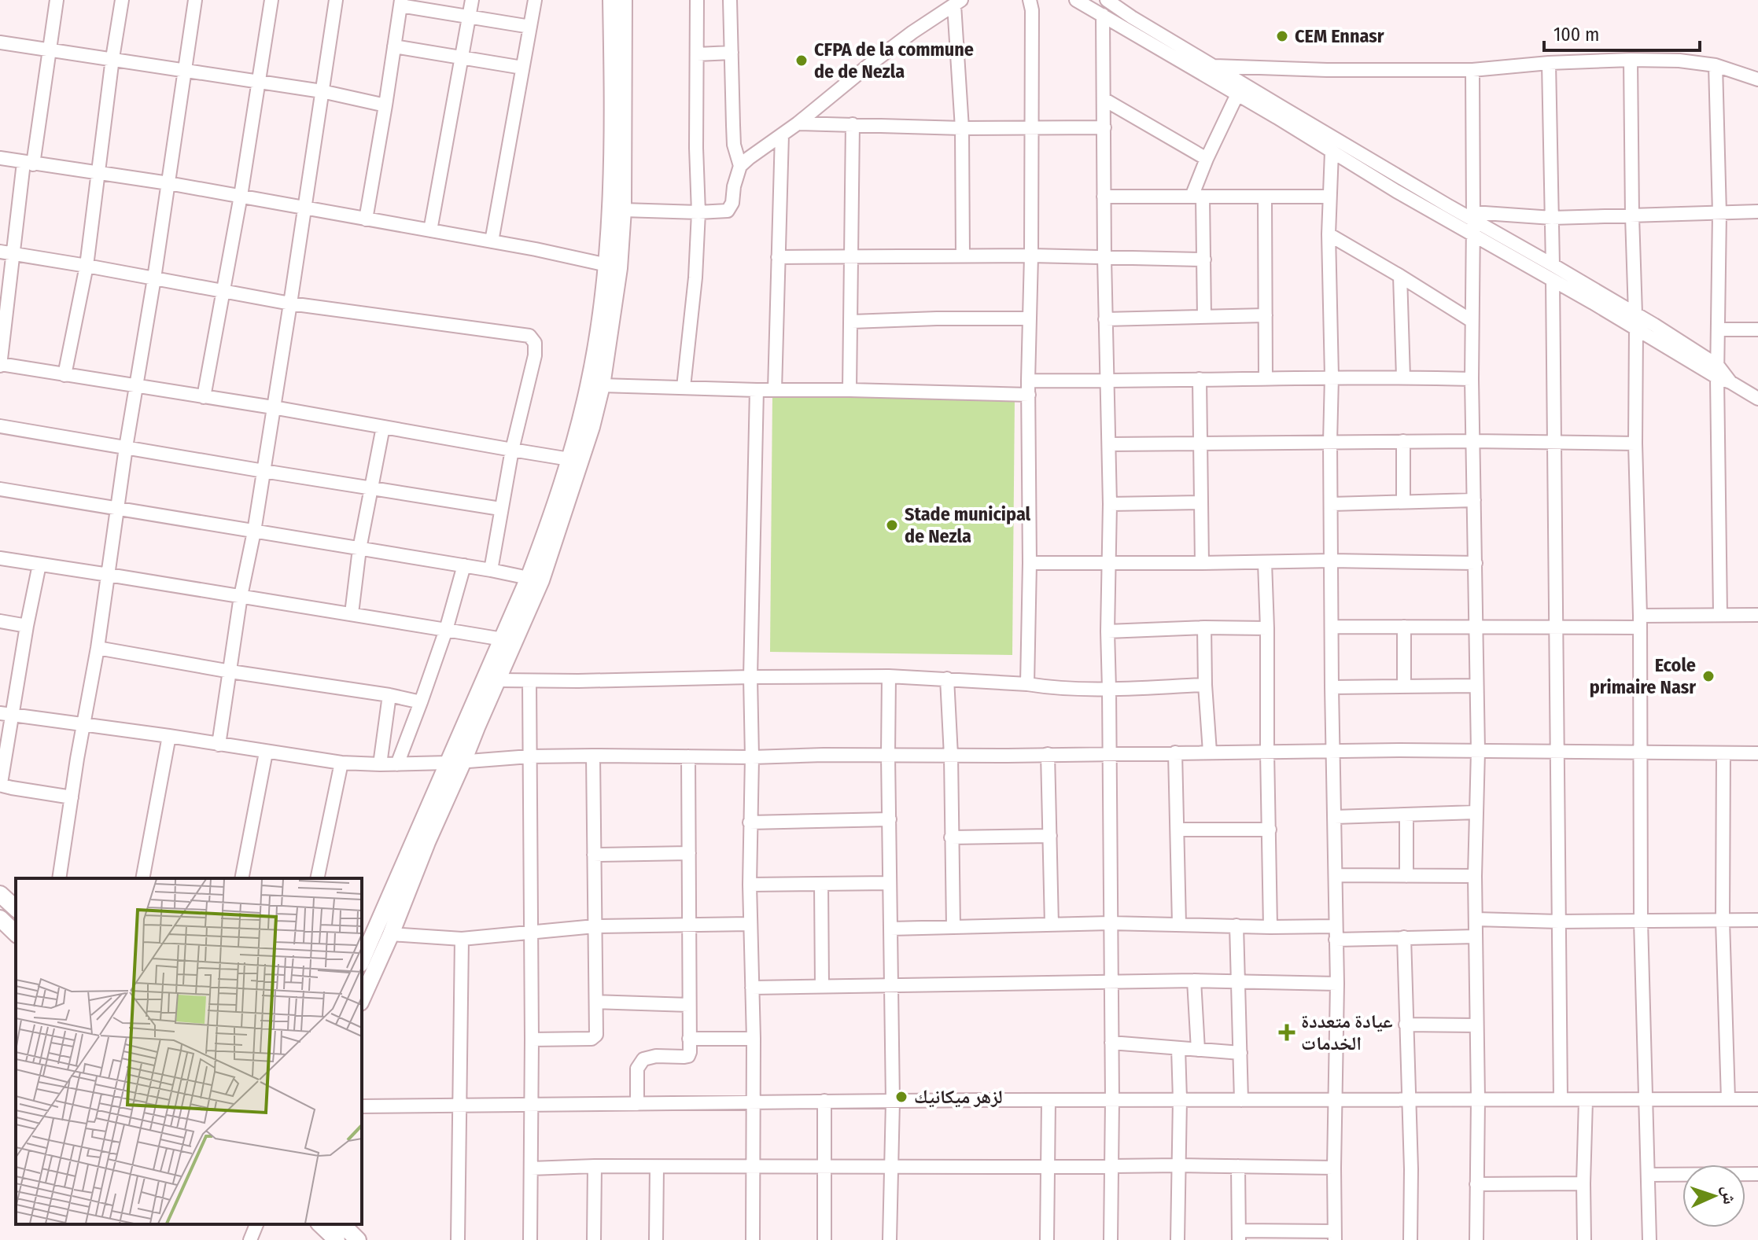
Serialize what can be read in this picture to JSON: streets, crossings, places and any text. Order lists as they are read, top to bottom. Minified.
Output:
{"places":{"other":["CEM Ennasr","CFPA de la commune de de Nezla","Stade municipal de Nezla","Ecole primaire Nasr","لزهر ميكانيك"],"health":["عيادة متعددة الخدمات"]},"scale_bar":"100 m","north":"right"}
